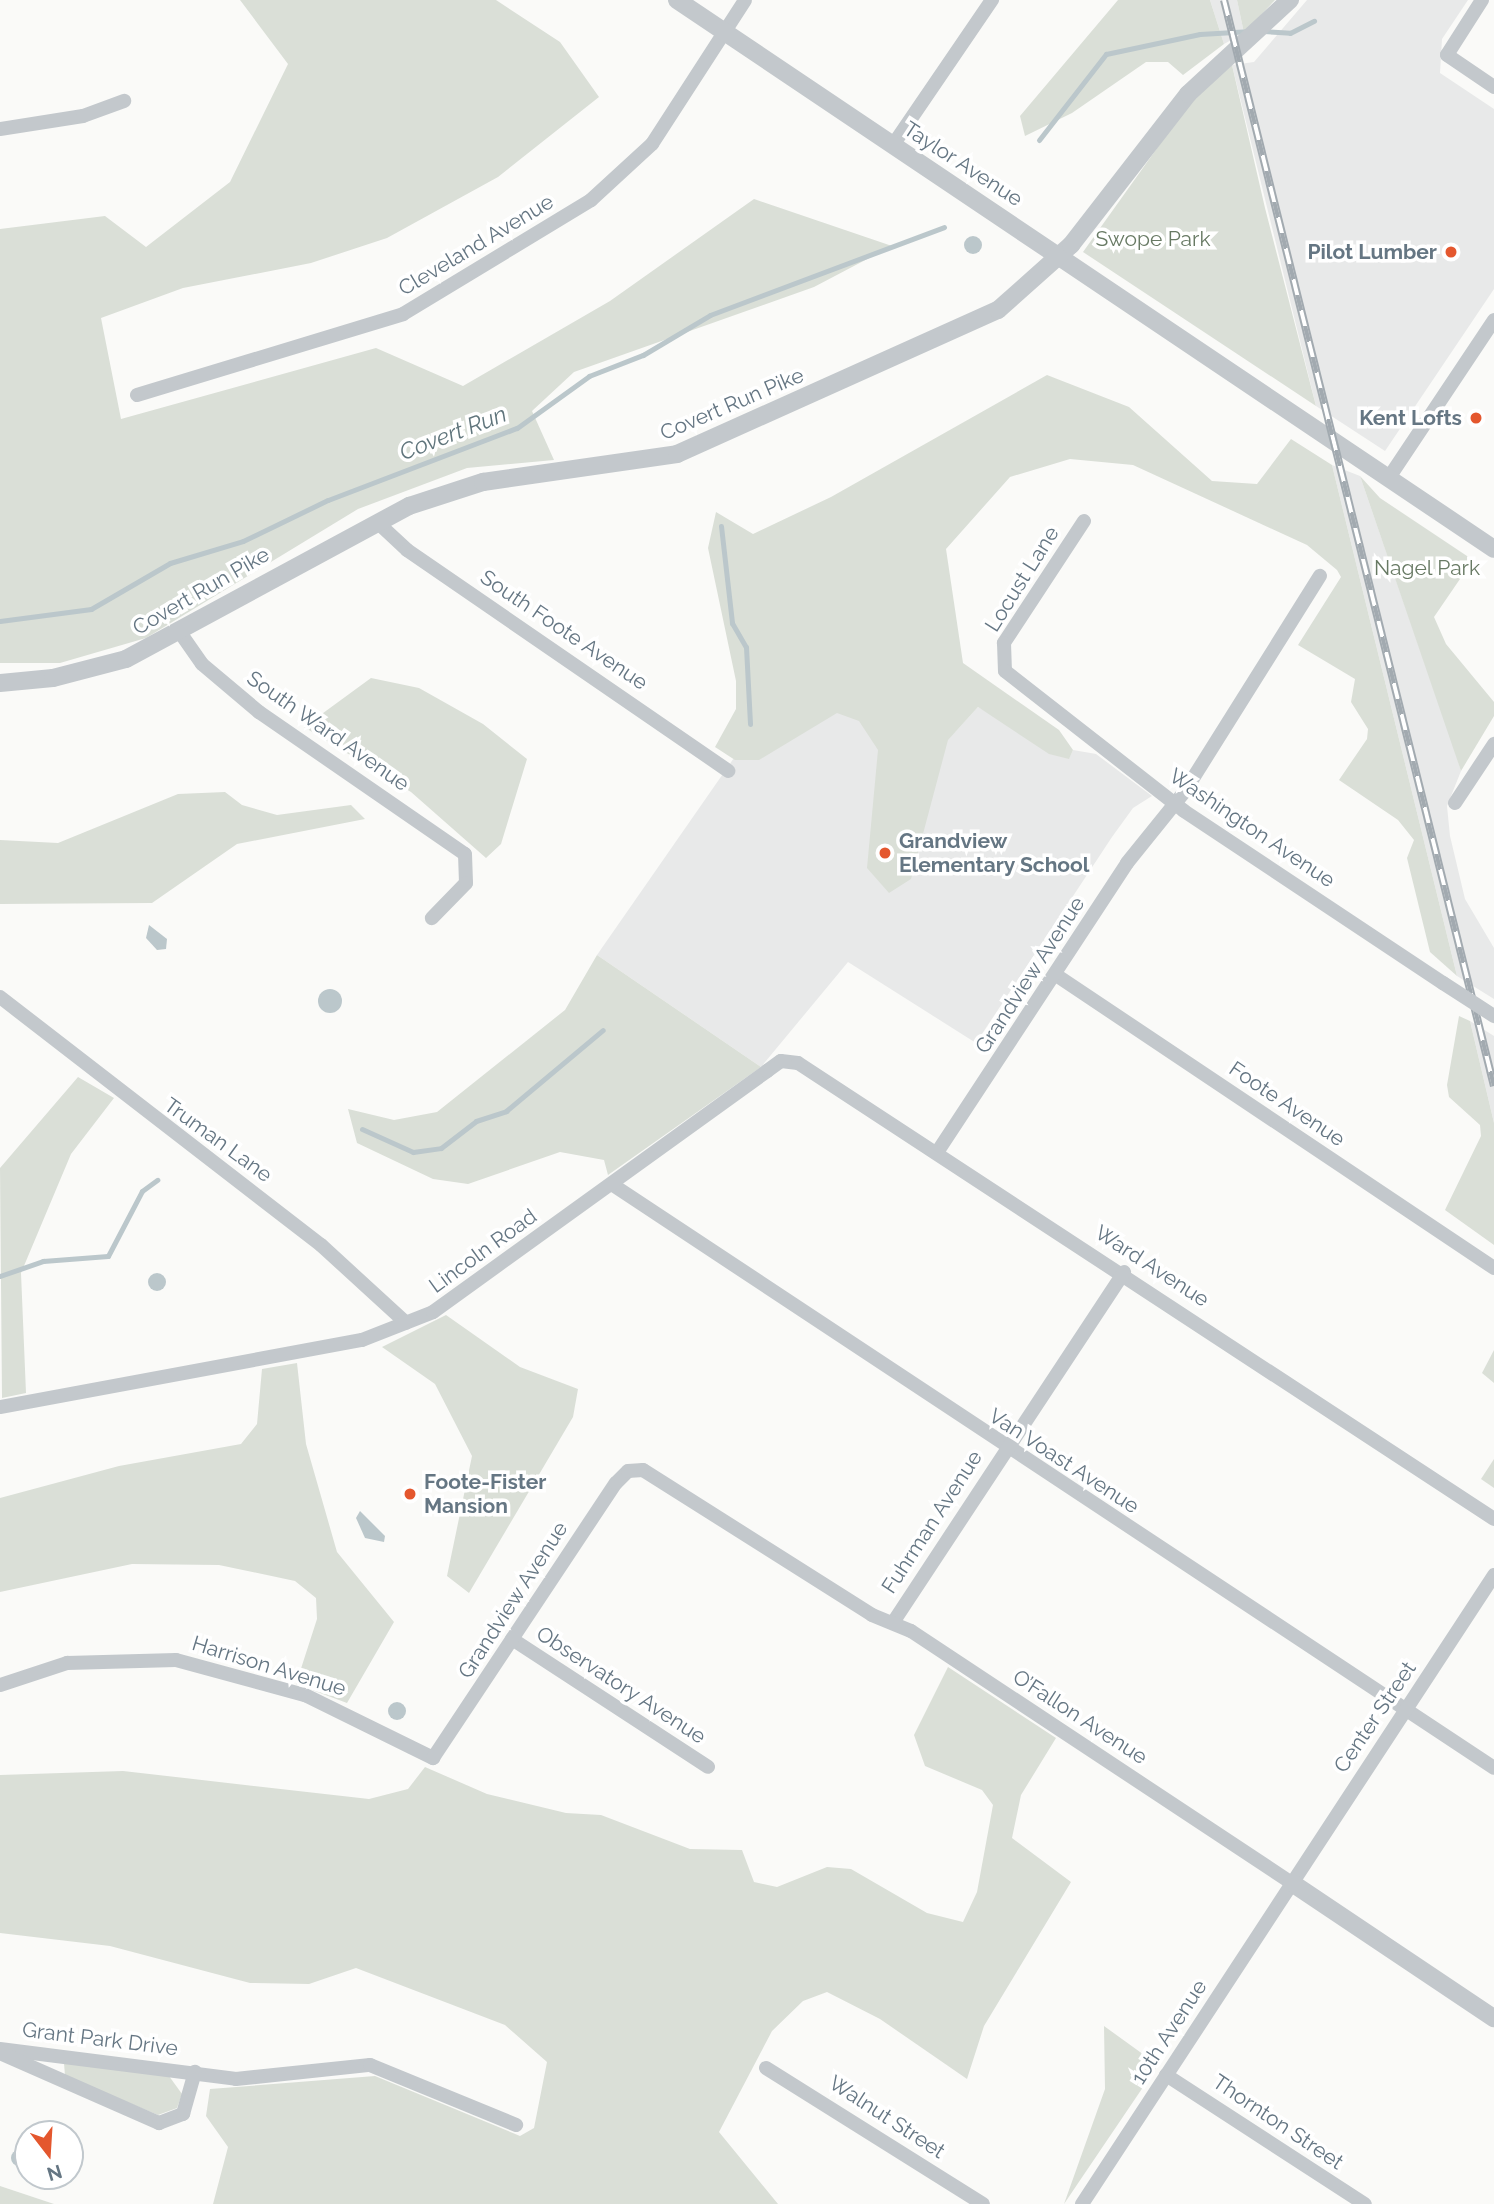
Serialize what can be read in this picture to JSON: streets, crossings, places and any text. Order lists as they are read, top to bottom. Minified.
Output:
{"streets":{"street":["Taylor Avenue","Cleveland Avenue","Covert Run Pike","Locust Lane","South Foote Avenue","South Ward Avenue","Washington Avenue","Grandview Avenue","Foote Avenue","Truman Lane","Lincoln Road","Ward Avenue","Van Voast Avenue","Fuhrman Avenue","Harrison Avenue","Observatory Avenue","O’Fallon Avenue","Center Street","10th Avenue","Grant Park Drive","Walnut Street","Thornton Street"]},"crossings":[["Taylor Avenue","Cleveland Avenue"],["Taylor Avenue","Covert Run Pike"],["Covert Run Pike","South Foote Avenue"],["Covert Run Pike","South Ward Avenue"],["Locust Lane","Washington Avenue"],["Washington Avenue","Grandview Avenue"],["Grandview Avenue","Foote Avenue"],["Grandview Avenue","Ward Avenue"],["Grandview Avenue","Harrison Avenue"],["Grandview Avenue","Observatory Avenue"],["Grandview Avenue","O’Fallon Avenue"],["Truman Lane","Lincoln Road"],["Lincoln Road","Ward Avenue"],["Lincoln Road","Van Voast Avenue"],["Ward Avenue","Fuhrman Avenue"],["Van Voast Avenue","Fuhrman Avenue"],["Van Voast Avenue","Center Street"],["Fuhrman Avenue","O’Fallon Avenue"],["O’Fallon Avenue","Center Street"],["O’Fallon Avenue","10th Avenue"],["Center Street","10th Avenue"],["10th Avenue","Thornton Street"]],"water":["Covert Run"],"parks":["Swope Park","Nagel Park"],"places":["Pilot Lumber","Kent Lofts","Grandview Elementary School","Foote-Fister Mansion"],"north":"bottom"}
